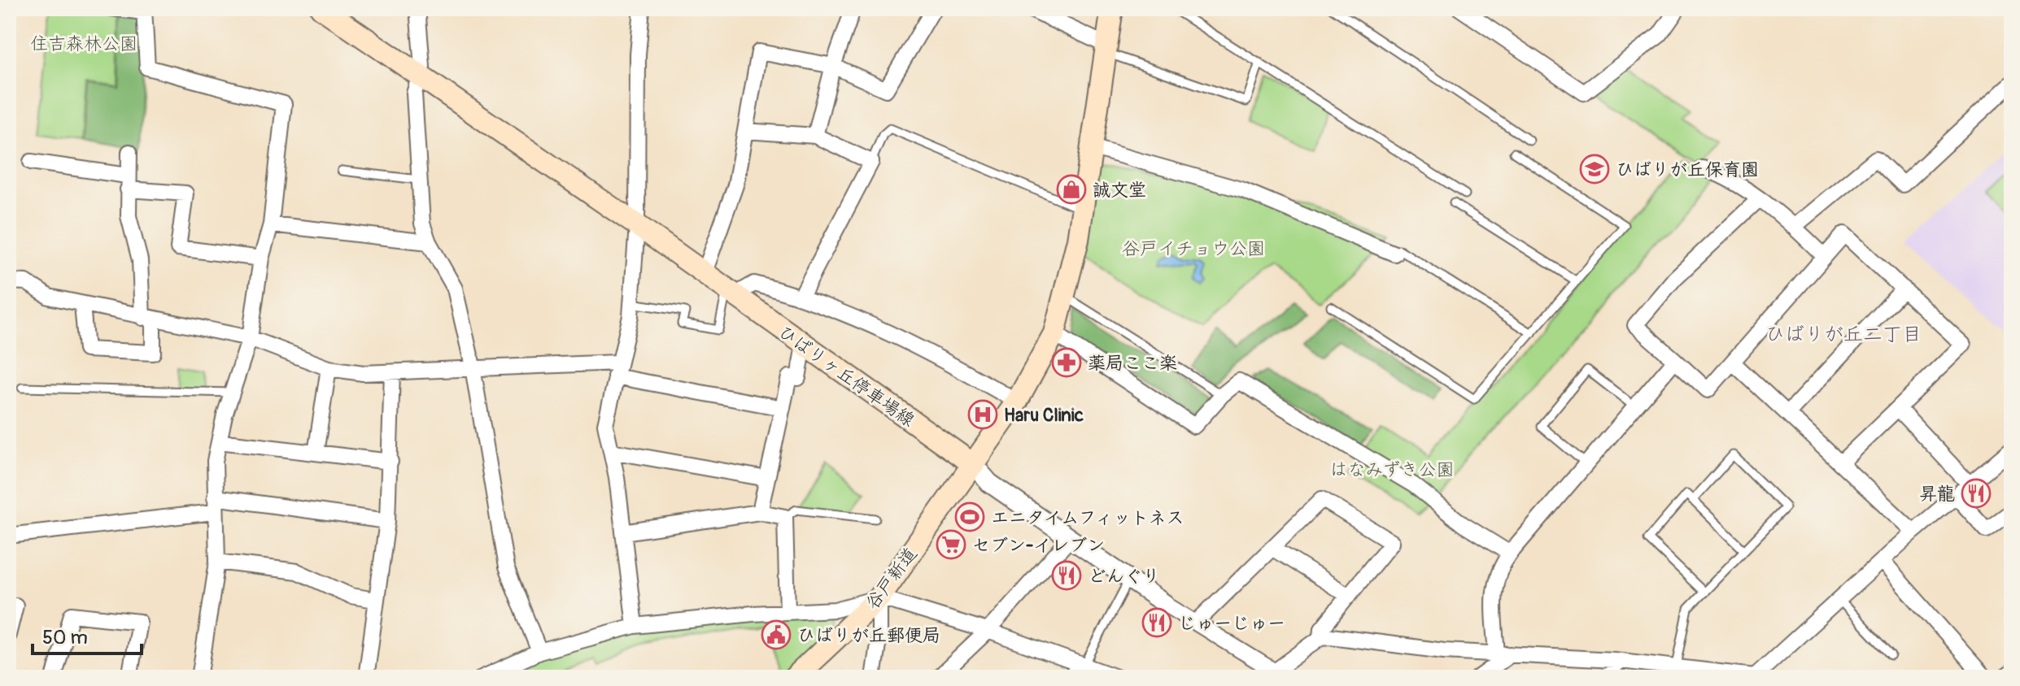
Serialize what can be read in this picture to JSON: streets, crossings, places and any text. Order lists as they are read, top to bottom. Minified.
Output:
{"streets":{"main road":["ひばりヶ丘停車場線","谷戸新道"]},"crossings":[["ひばりヶ丘停車場線","谷戸新道"]],"districts":["ひばりが丘二丁目"],"parks":["住吉森林公園","谷戸イチョウ公園","はなみずき公園"],"places":{"school or university":["ひばりが丘保育園"],"shop":["誠文堂"],"pharmacy":["薬局ここ楽"],"hospital":["Haru Clinic"],"restaurant":["昇龍","どんぐり","じゅーじゅー"],"sports":["エニタイムフィットネス"],"supermarket":["セブン-イレブン"],"public building":["ひばりが丘郵便局"]},"scale_bar":"50 m"}
